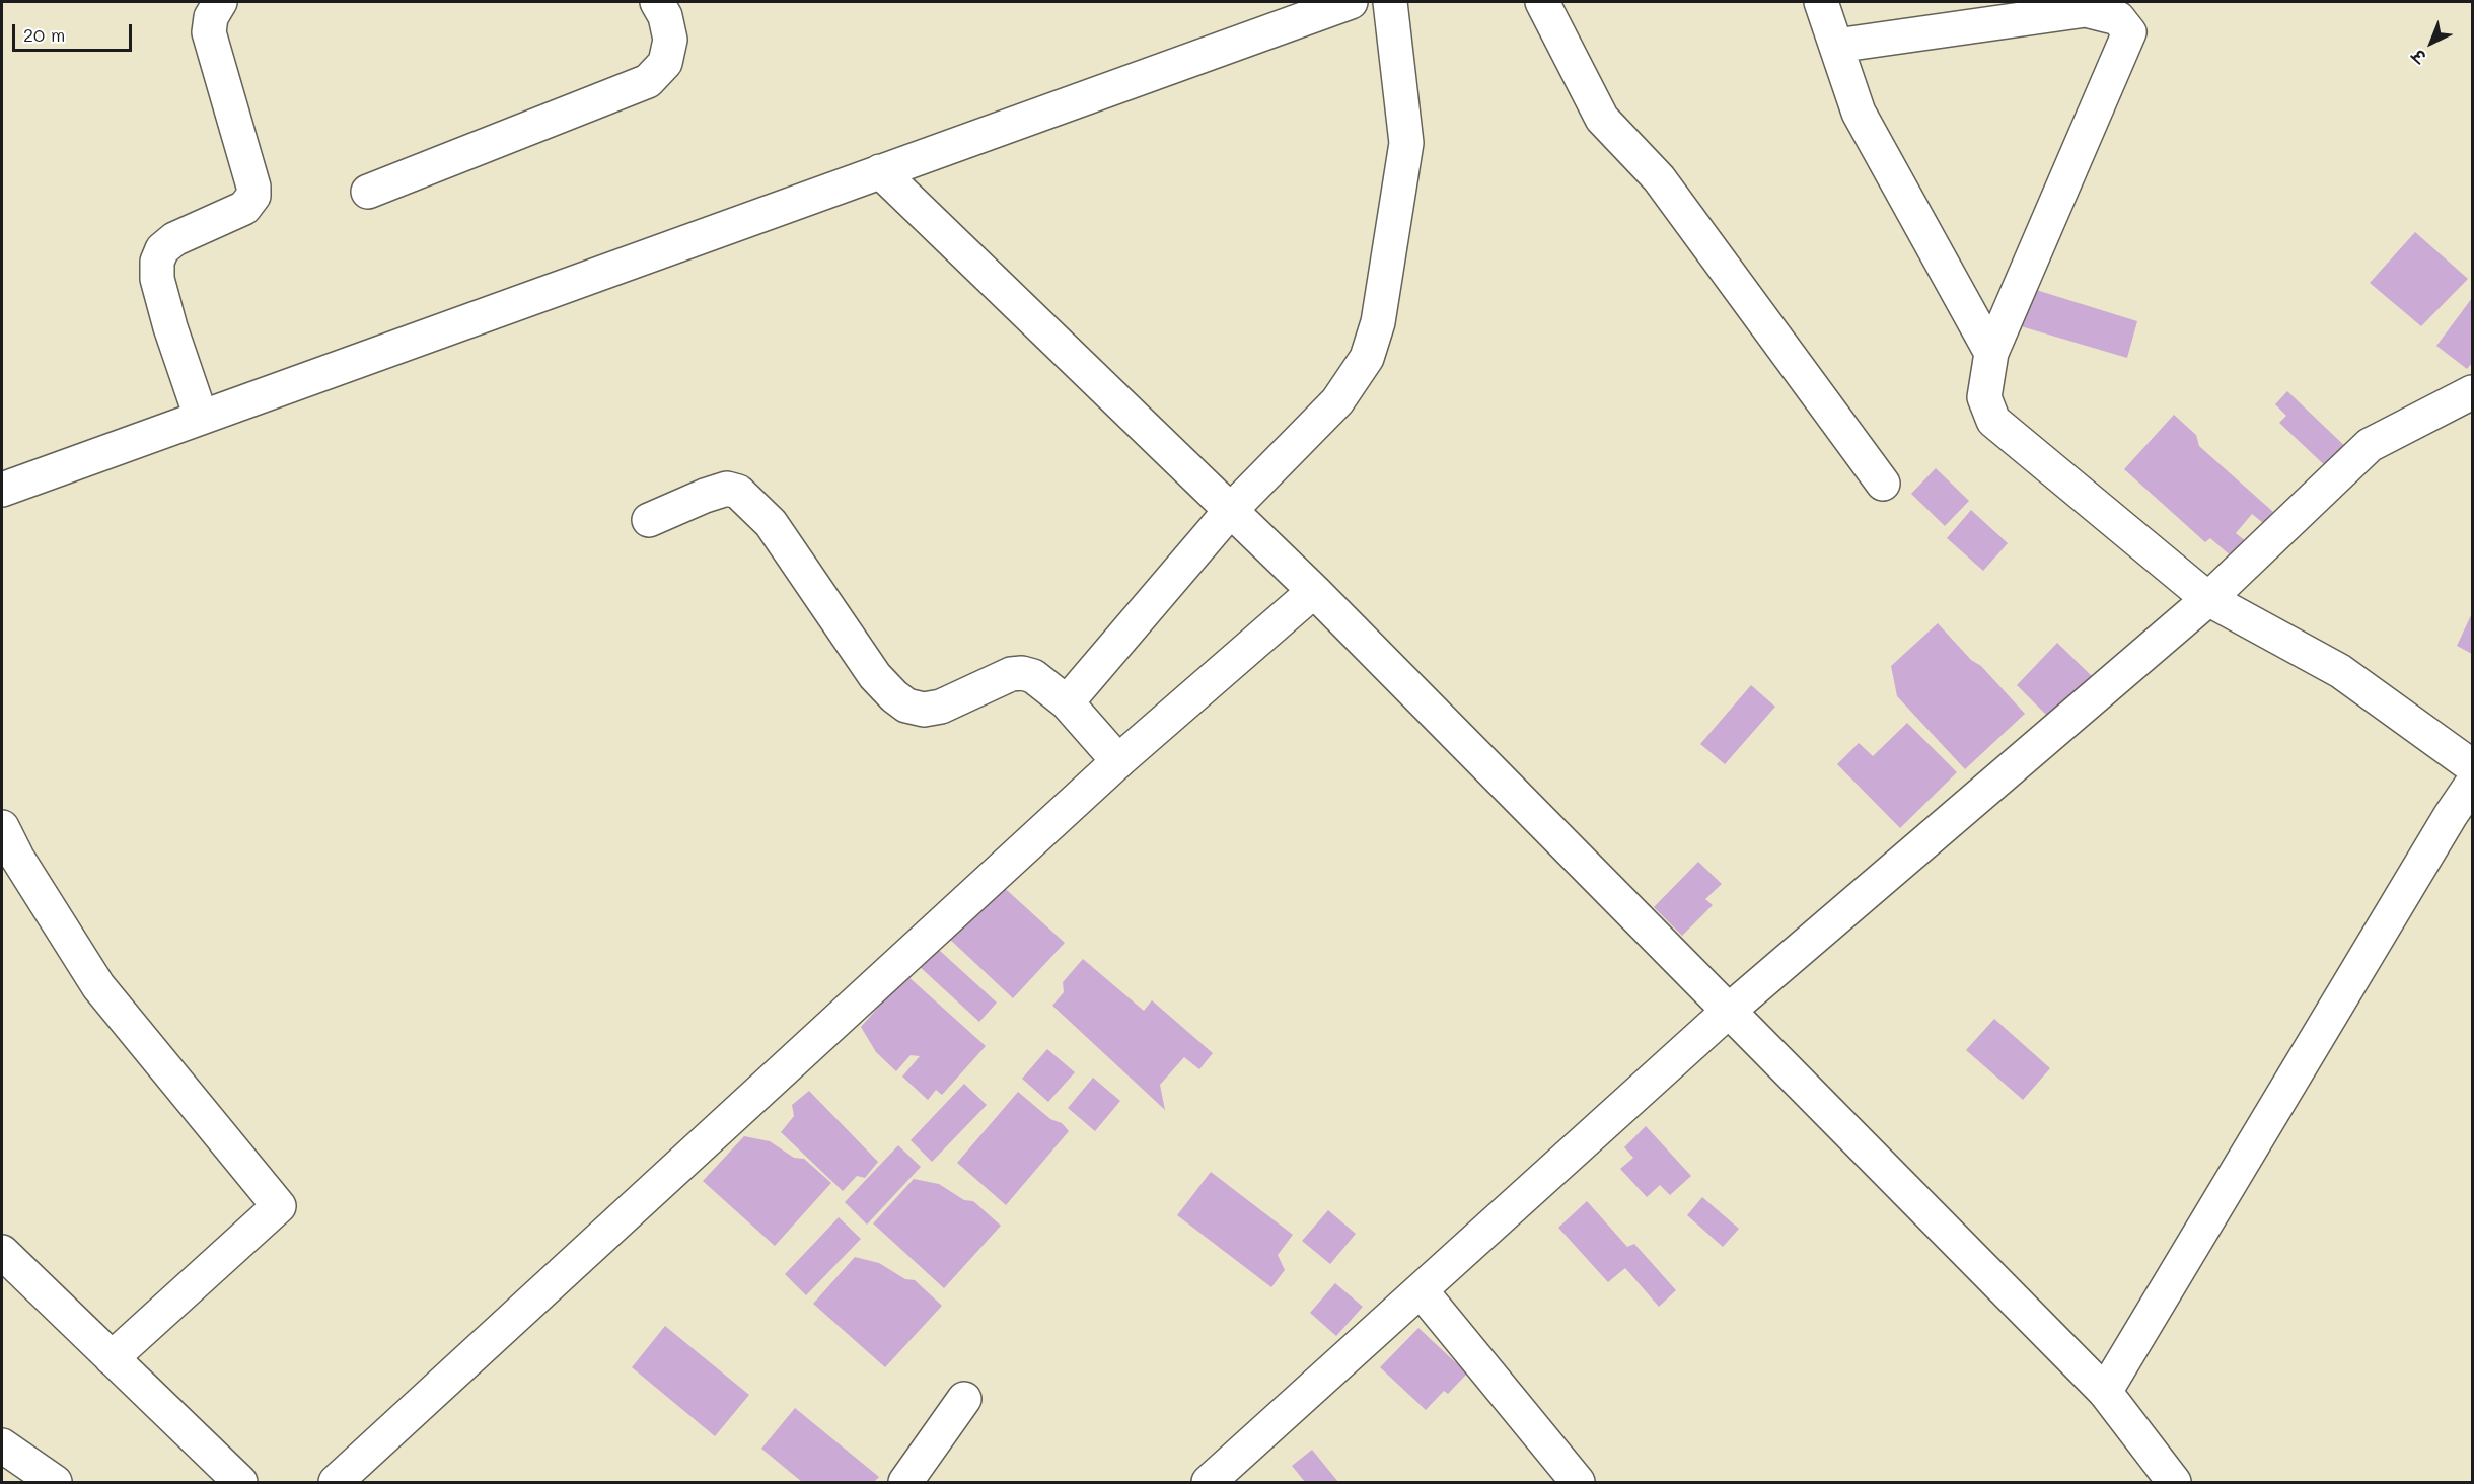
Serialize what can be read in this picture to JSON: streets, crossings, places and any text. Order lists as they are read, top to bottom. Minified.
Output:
{"scale_bar":"20 m","north":"bottom left"}
